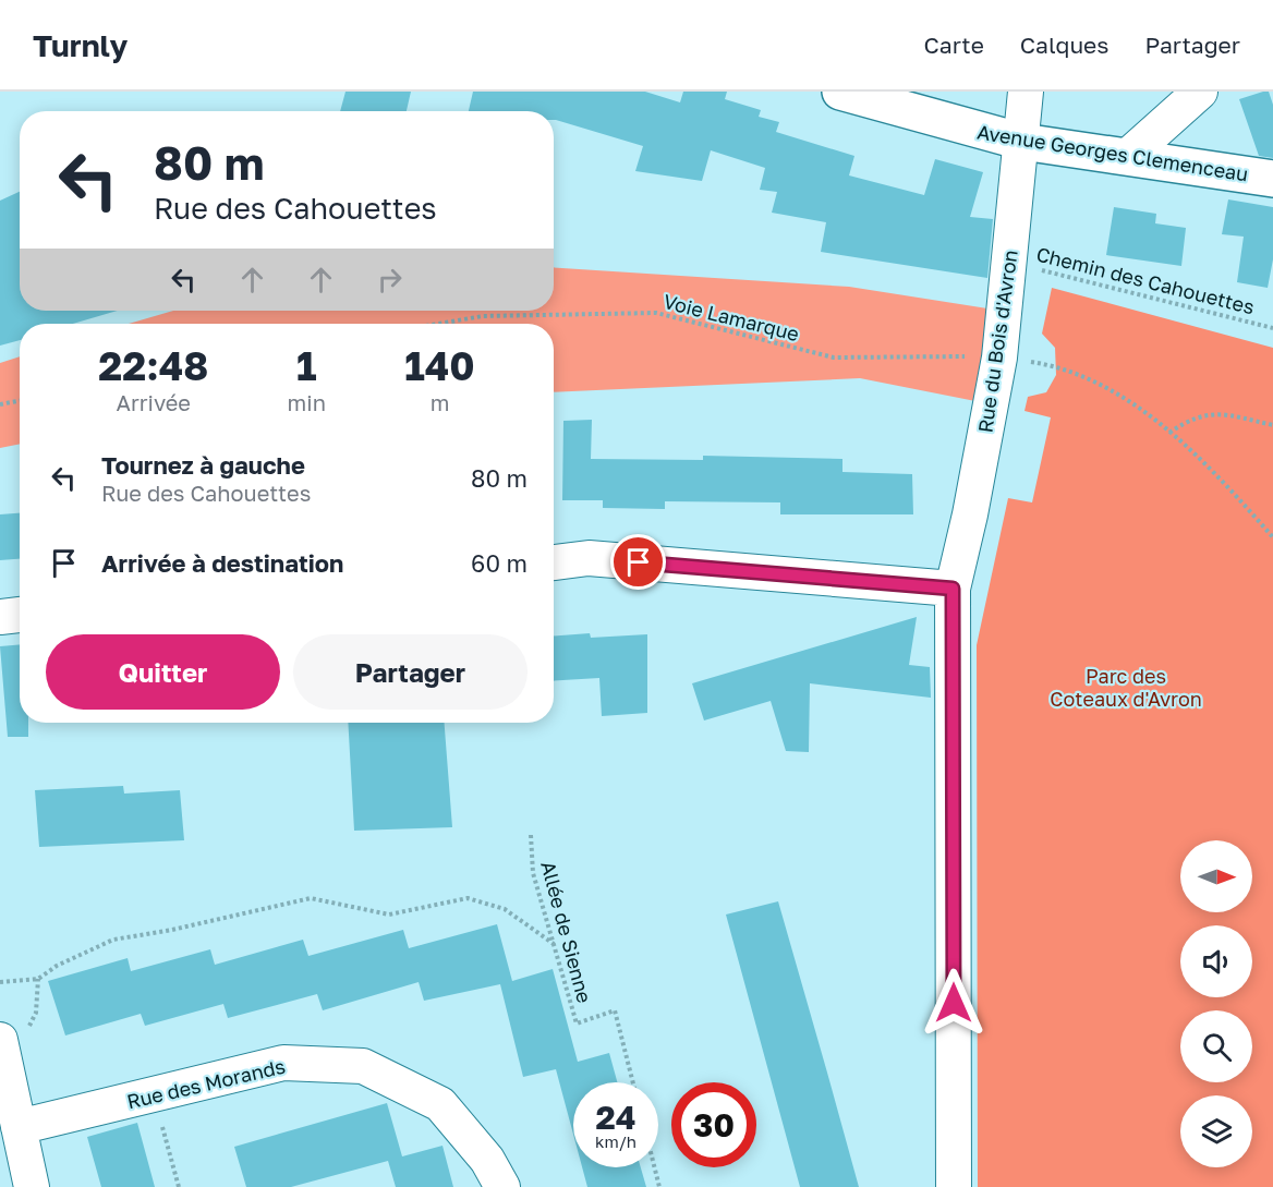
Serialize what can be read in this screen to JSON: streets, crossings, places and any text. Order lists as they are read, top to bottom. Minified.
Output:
{"streets":{"street":["Avenue Georges Clemenceau","Rue du Bois d'Avron","Rue des Morands"],"path":["Chemin des Cahouettes","Voie Lamarque","Allée de Sienne"]},"crossings":[["Avenue Georges Clemenceau","Rue du Bois d'Avron"],["Chemin des Cahouettes","Rue du Bois d'Avron"],["Voie Lamarque","Rue du Bois d'Avron"]],"parks":["Parc des Coteaux d'Avron"],"north":"right","page":{"header":"Turnly","nav":["Carte","Calques","Partager"],"turn":["80 m","Rue des Cahouettes"],"eta":["22:48","Arrivée","1","min","140","m"],"list":[{"name":"Tournez à gauche","note":"Rue des Cahouettes","value":"80 m"},{"name":"Arrivée à destination","value":"60 m"}],"buttons":["Quitter","Partager"],"speed":"24 km/h","limit":"30"}}
